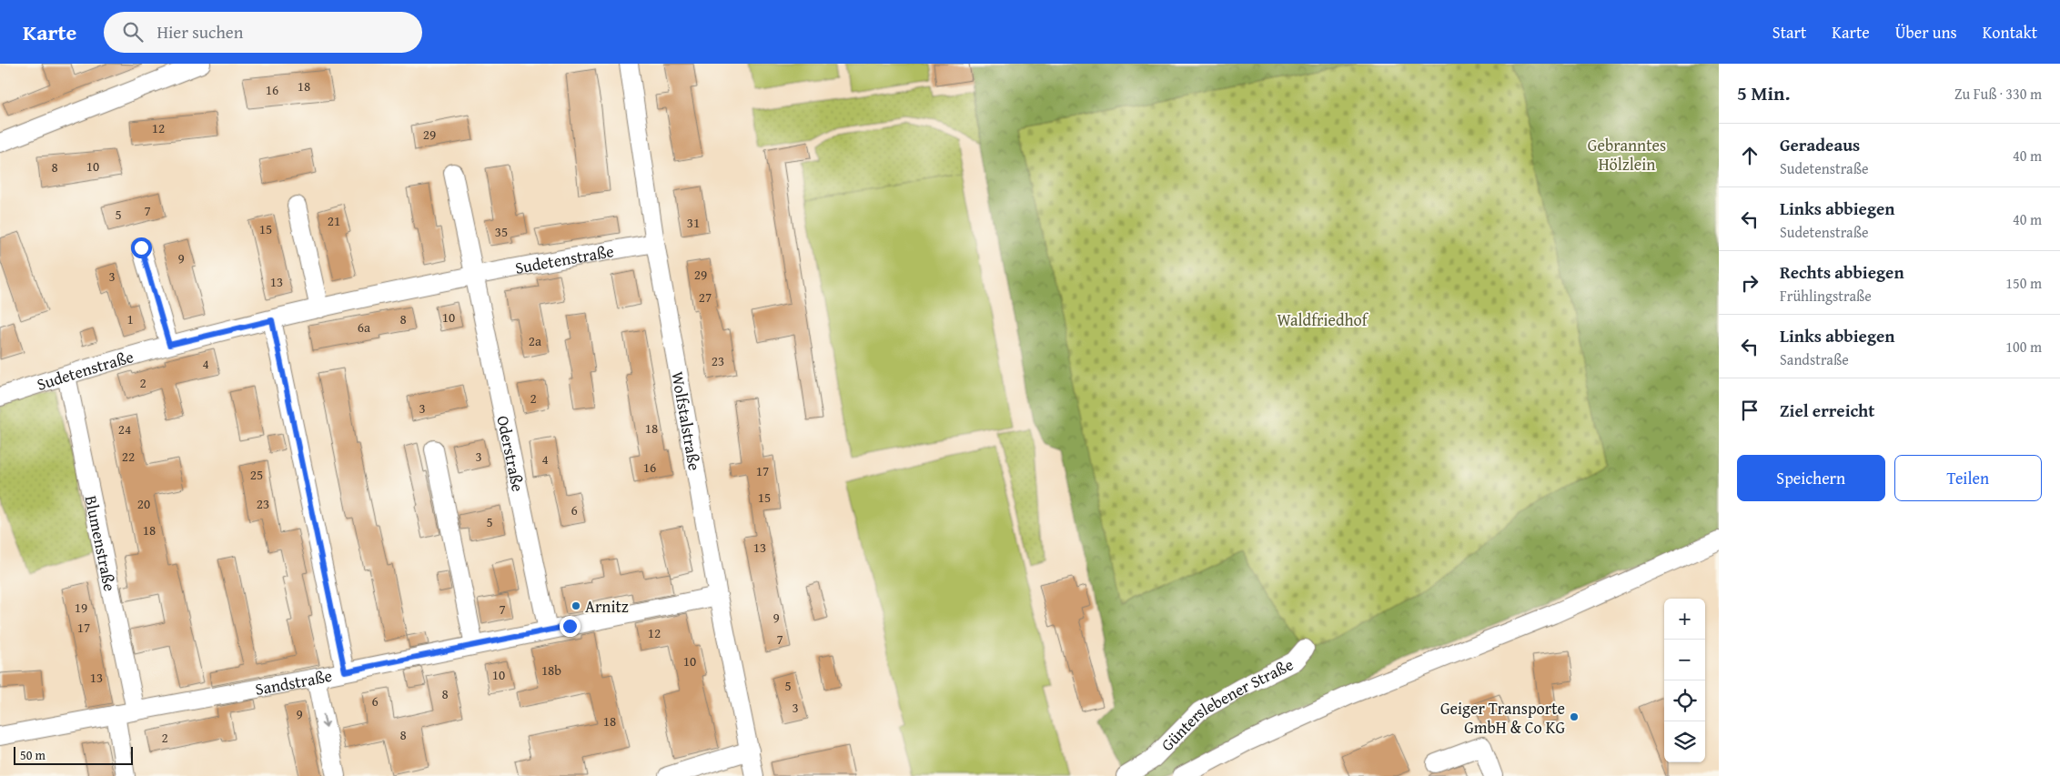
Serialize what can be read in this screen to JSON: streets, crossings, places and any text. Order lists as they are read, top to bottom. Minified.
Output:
{"streets":{"street":["Sudetenstraße","Wolfstalstraße","Oderstraße","Blumenstraße","Sandstraße","Günterslebener Straße"]},"crossings":[["Sudetenstraße","Wolfstalstraße"],["Sudetenstraße","Oderstraße"],["Sudetenstraße","Blumenstraße"],["Wolfstalstraße","Sandstraße"],["Oderstraße","Sandstraße"],["Blumenstraße","Sandstraße"]],"parks":["Gebranntes Hölzlein","Waldfriedhof"],"places":["Arnitz","Geiger Transporte GmbH & Co KG"],"house_numbers":["18","16","12","29","10","8","7","5","21","31","15","35","9","29","3","13","27","10","1","8","6a","2a","23","4","2","2","3","18","24","22","3","4","16","17","25","15","20","23","6","5","18","13","19","7","9","17","12","7","10","18b","10","13","5","8","6","3","9","18","8","2"],"scale_bar":"50 m","page":{"header":"Karte","search":"Hier suchen","nav":["Start","Karte","Über uns","Kontakt"],"heading":["5 Min.","Zu Fuß · 330 m"],"list":[["Geradeaus","Sudetenstraße","40 m"],["Links abbiegen","Sudetenstraße","40 m"],["Rechts abbiegen","Frühlingstraße","150 m"],["Links abbiegen","Sandstraße","100 m"],"Ziel erreicht"],"buttons":["Speichern","Teilen"],"map_buttons":["+","−"],"scale":"50 m"}}
